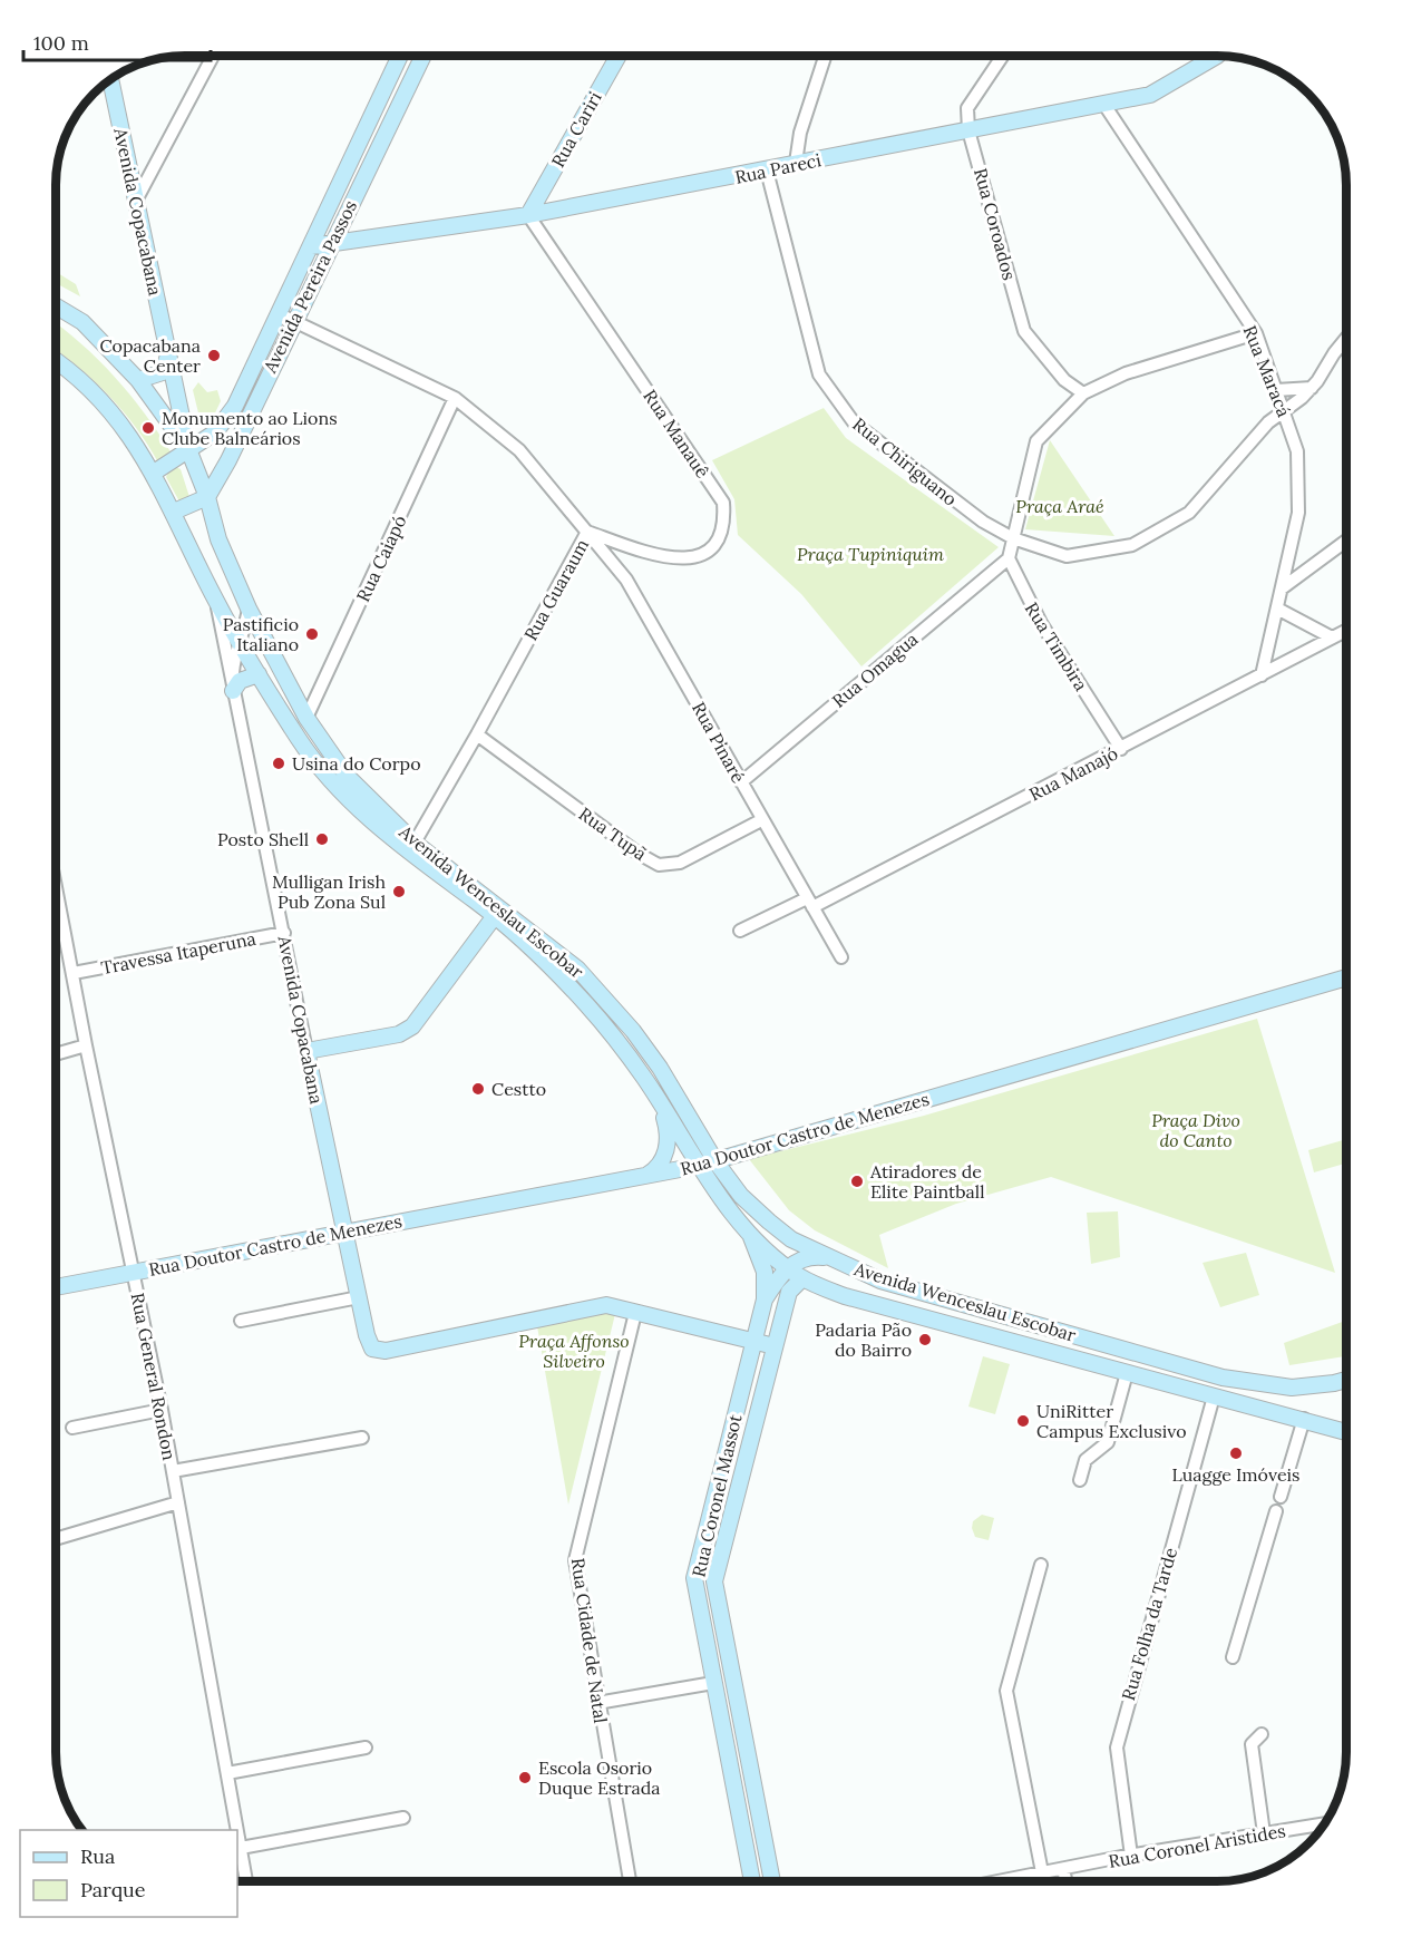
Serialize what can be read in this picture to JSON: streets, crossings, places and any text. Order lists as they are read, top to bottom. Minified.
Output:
{"streets":{"street":["Rua Cariri","Rua Pareci","Avenida Copacabana","Rua Coroados","Avenida Pereira Passos","Rua Maracá","Rua Manauê","Rua Chiriguano","Rua Caiapó","Rua Guaraum","Rua Timbira","Rua Omagua","Rua Pinaré","Rua Manajó","Rua Tupã","Avenida Wenceslau Escobar","Travessa Itaperuna","Rua Doutor Castro de Menezes","Rua General Rondon","Rua Coronel Massot","Rua Folha da Tarde","Rua Cidade de Natal","Rua Coronel Aristides"]},"crossings":[["Rua Cariri","Rua Pareci"],["Rua Cariri","Rua Manauê"],["Rua Pareci","Rua Coroados"],["Rua Pareci","Avenida Pereira Passos"],["Rua Pareci","Rua Maracá"],["Rua Pareci","Rua Manauê"],["Rua Pareci","Rua Chiriguano"],["Avenida Copacabana","Avenida Pereira Passos"],["Avenida Copacabana","Avenida Wenceslau Escobar"],["Avenida Copacabana","Travessa Itaperuna"],["Avenida Copacabana","Rua Doutor Castro de Menezes"],["Avenida Copacabana","Rua Cidade de Natal"],["Avenida Pereira Passos","Rua Guaraum"],["Avenida Pereira Passos","Avenida Wenceslau Escobar"],["Rua Maracá","Rua Manajó"],["Rua Manauê","Rua Guaraum"],["Rua Manauê","Rua Pinaré"],["Rua Caiapó","Rua Guaraum"],["Rua Caiapó","Avenida Wenceslau Escobar"],["Rua Guaraum","Rua Pinaré"],["Rua Guaraum","Rua Tupã"],["Rua Guaraum","Avenida Wenceslau Escobar"],["Rua Timbira","Rua Omagua"],["Rua Timbira","Rua Manajó"],["Rua Omagua","Rua Pinaré"],["Rua Pinaré","Rua Manajó"],["Rua Pinaré","Rua Tupã"],["Avenida Wenceslau Escobar","Rua Doutor Castro de Menezes"],["Avenida Wenceslau Escobar","Rua Coronel Massot"],["Avenida Wenceslau Escobar","Rua Folha da Tarde"],["Travessa Itaperuna","Rua General Rondon"],["Rua Doutor Castro de Menezes","Rua General Rondon"],["Rua Folha da Tarde","Rua Coronel Aristides"]],"parks":["Praça Araé","Praça Tupiniquim","Praça Divo do Canto","Praça Affonso Silveiro"],"places":["Copacabana Center","Monumento ao Lions Clube Balneários","Pastificio Italiano","Usina do Corpo","Posto Shell","Mulligan Irish Pub Zona Sul","Cestto","Atiradores de Elite Paintball","Padaria Pão do Bairro","UniRitter Campus Exclusivo","Luagge Imóveis","Escola Osorio Duque Estrada"],"legend":["Rua","Parque"],"scale_bar":"100 m"}
